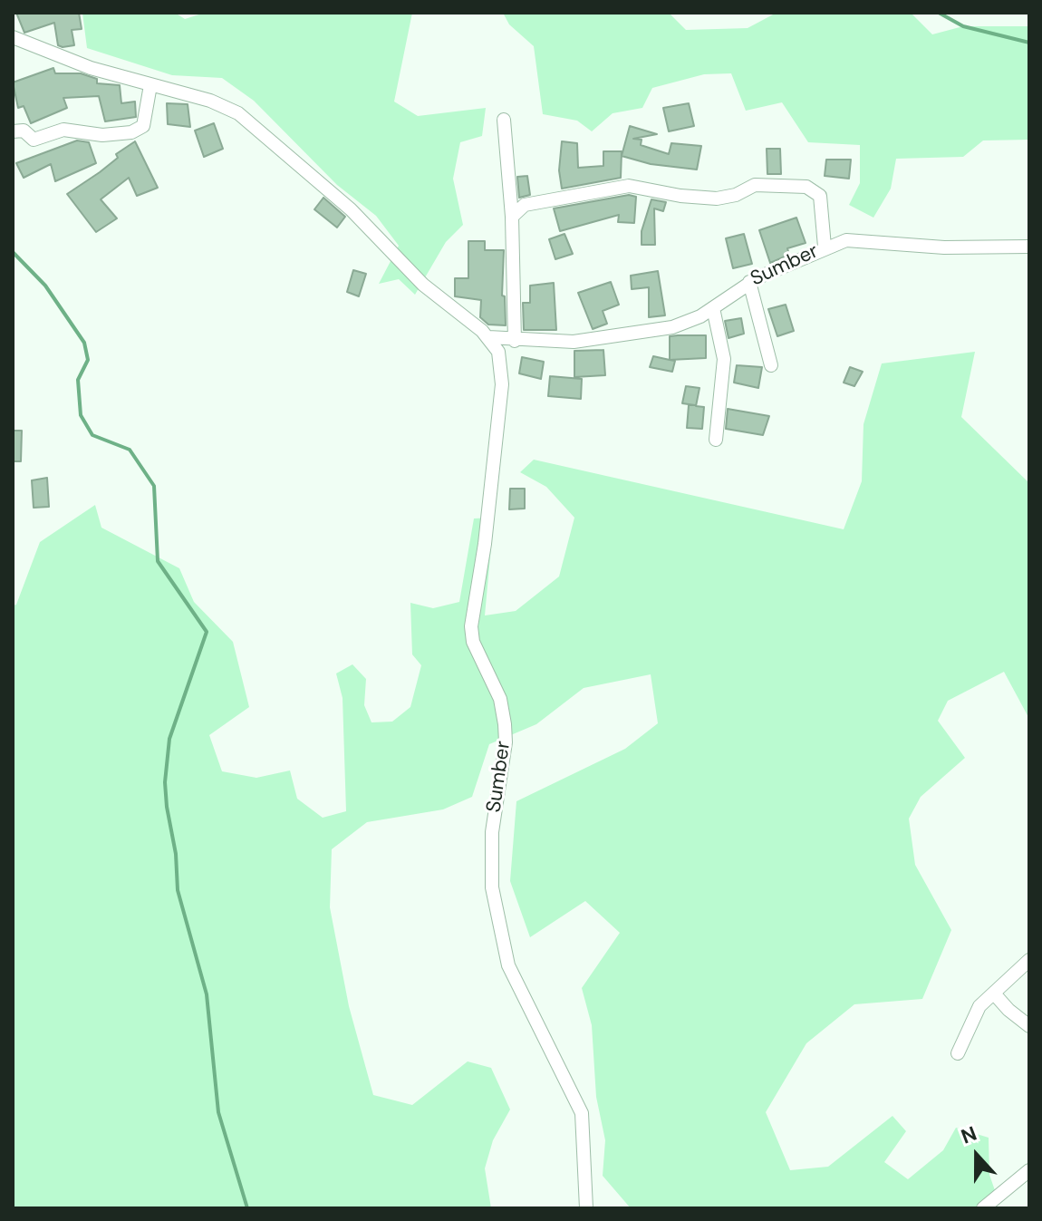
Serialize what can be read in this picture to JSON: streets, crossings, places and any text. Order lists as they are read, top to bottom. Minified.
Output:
{"streets":{"street":["Sumber"]},"north":"top"}
